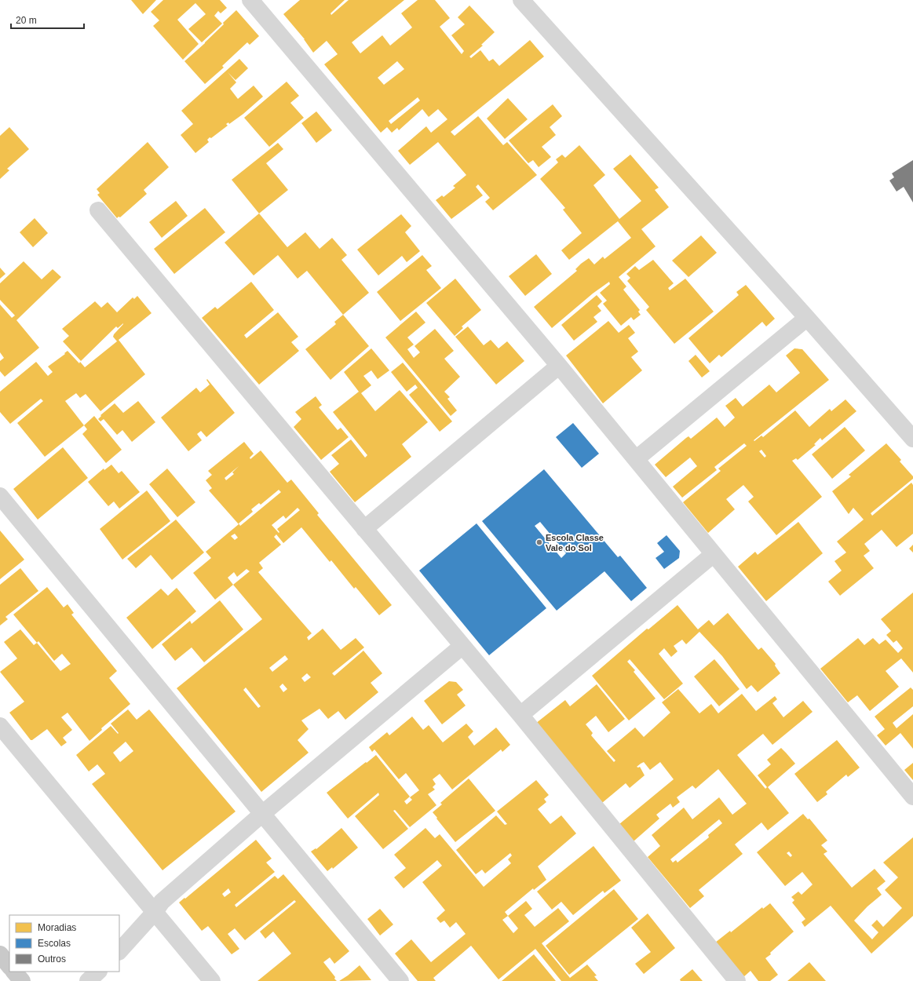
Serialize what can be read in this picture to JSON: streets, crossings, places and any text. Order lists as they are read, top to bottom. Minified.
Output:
{"places":["Escola Classe Vale do Sol"],"legend":["Moradias","Escolas","Outros"],"scale_bar":"20 m"}
